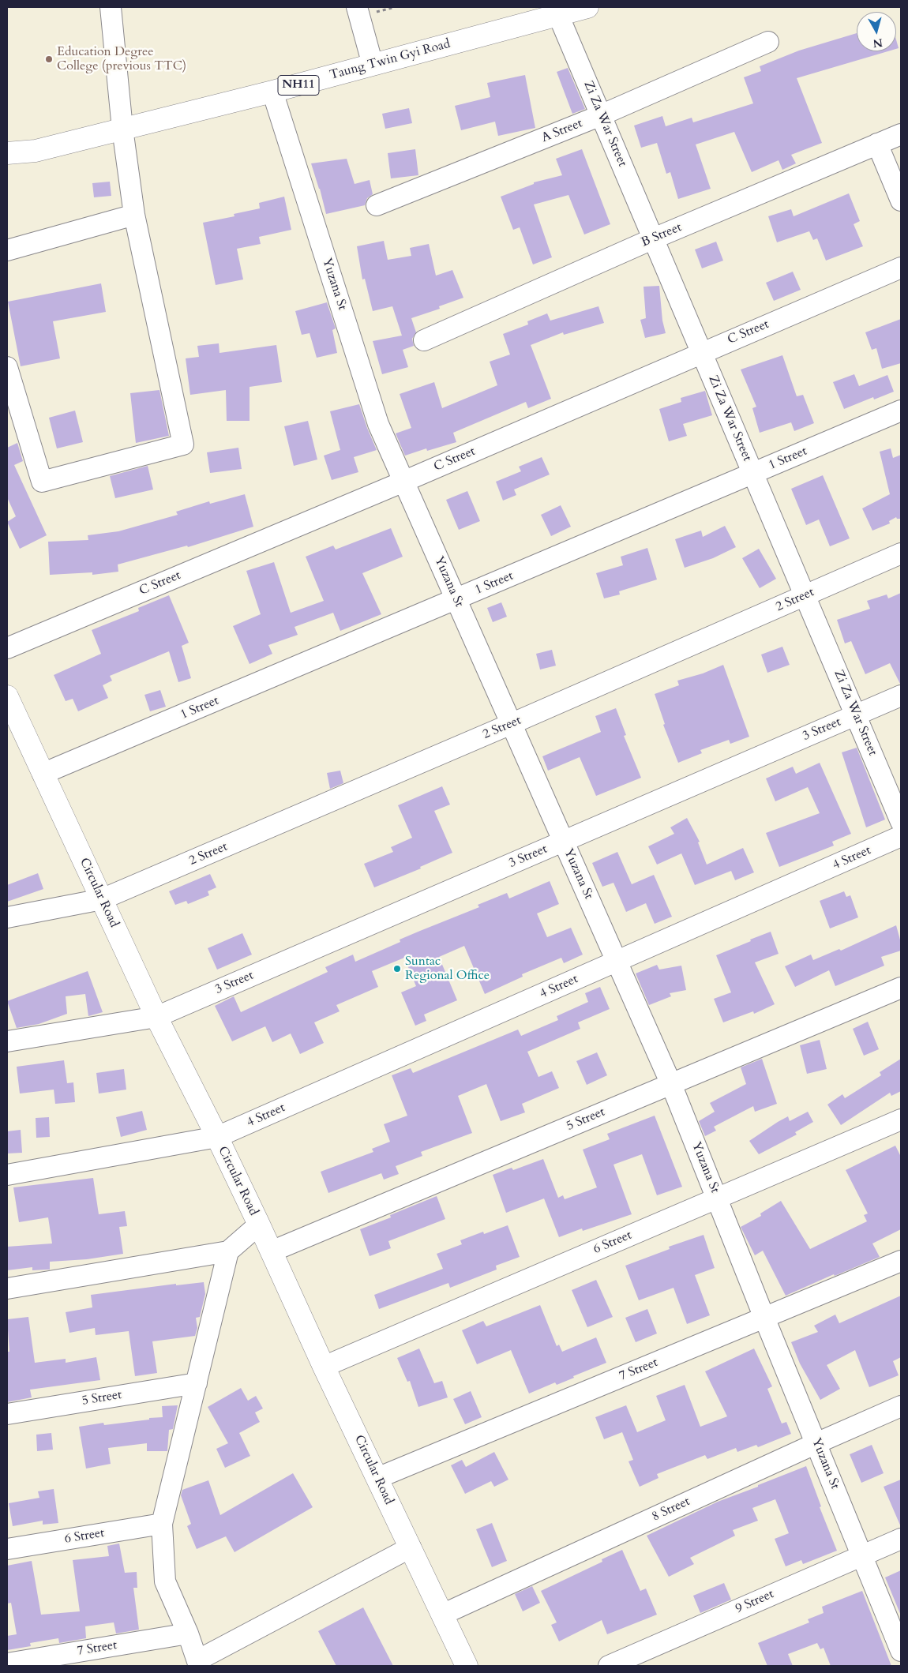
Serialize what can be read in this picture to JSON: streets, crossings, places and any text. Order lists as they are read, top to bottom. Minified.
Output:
{"streets":{"main road":["Taung Twin Gyi Road","NH11","Circular Road"],"street":["Zi Za War Street","A Street","B Street","Yuzana St","C Street","1 Street","2 Street","3 Street","4 Street","5 Street","6 Street","7 Street","8 Street","9 Street"]},"crossings":[["Taung Twin Gyi Road","Zi Za War Street"],["Taung Twin Gyi Road","Yuzana St"],["Zi Za War Street","A Street"],["Zi Za War Street","B Street"],["Zi Za War Street","C Street"],["Zi Za War Street","1 Street"],["Zi Za War Street","2 Street"],["Zi Za War Street","3 Street"],["Yuzana St","C Street"],["Yuzana St","1 Street"],["Yuzana St","2 Street"],["Yuzana St","3 Street"],["Yuzana St","4 Street"],["Yuzana St","5 Street"],["Yuzana St","6 Street"],["Yuzana St","7 Street"],["Yuzana St","8 Street"],["Yuzana St","9 Street"],["1 Street","Circular Road"],["2 Street","Circular Road"],["3 Street","Circular Road"],["4 Street","Circular Road"],["Circular Road","5 Street"],["Circular Road","6 Street"],["Circular Road","7 Street"],["Circular Road","8 Street"]],"places":["Education Degree College (previous TTC)","Suntac Regional Office"],"north":"bottom"}
